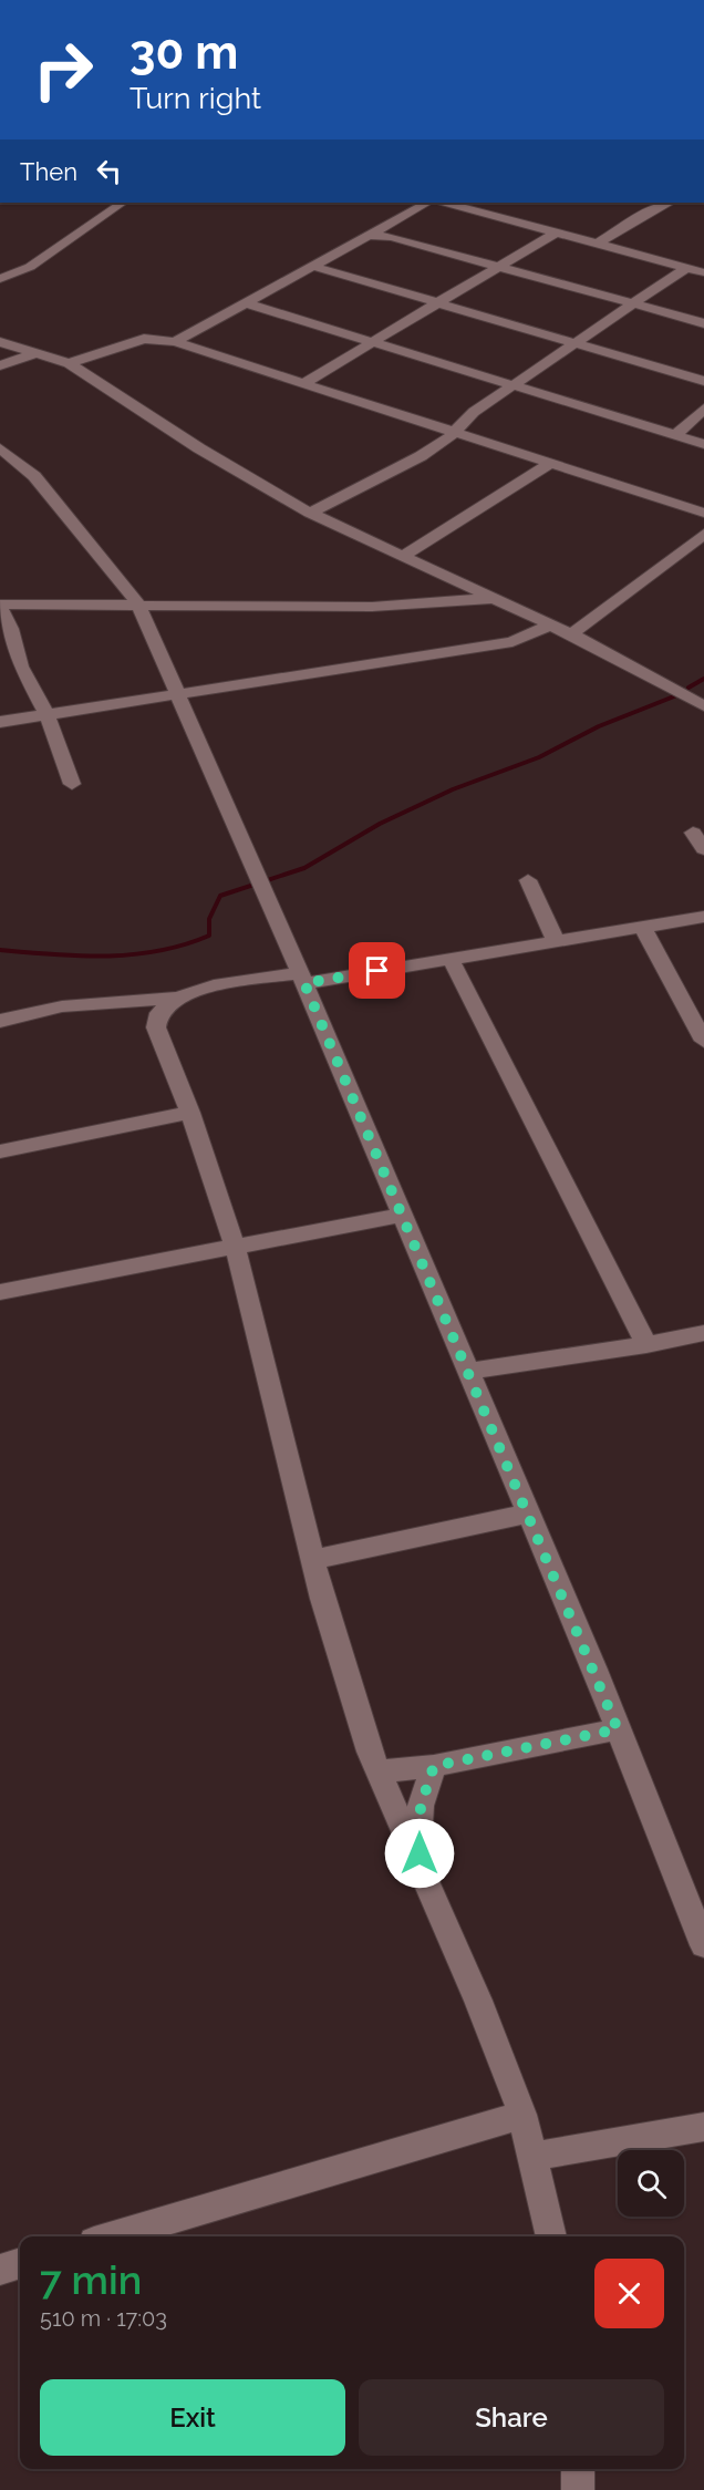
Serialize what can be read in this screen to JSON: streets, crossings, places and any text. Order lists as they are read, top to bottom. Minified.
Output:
{"page":{"turn":["30 m","Turn right"],"then":"Then","heading":["7 min","510 m · 17:03"],"buttons":["Exit","Share"]}}
